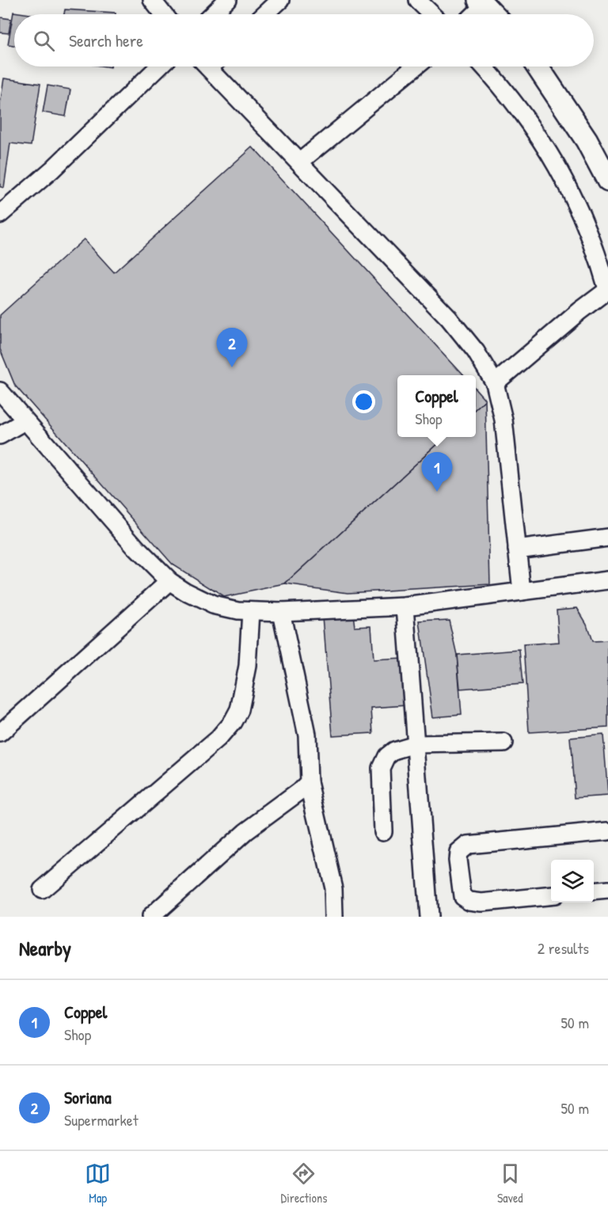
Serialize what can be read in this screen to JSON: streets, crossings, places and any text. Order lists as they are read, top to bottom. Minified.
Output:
{"page":{"search":"Search here","pins":["2","1"],"popup":["Coppel","Shop"],"heading":["Nearby","2 results"],"list":[{"mark":"1","name":"Coppel","note":"Shop","value":"50 m"},{"mark":"2","name":"Soriana","note":"Supermarket","value":"50 m"}],"nav":["Map","Directions","Saved"]}}
